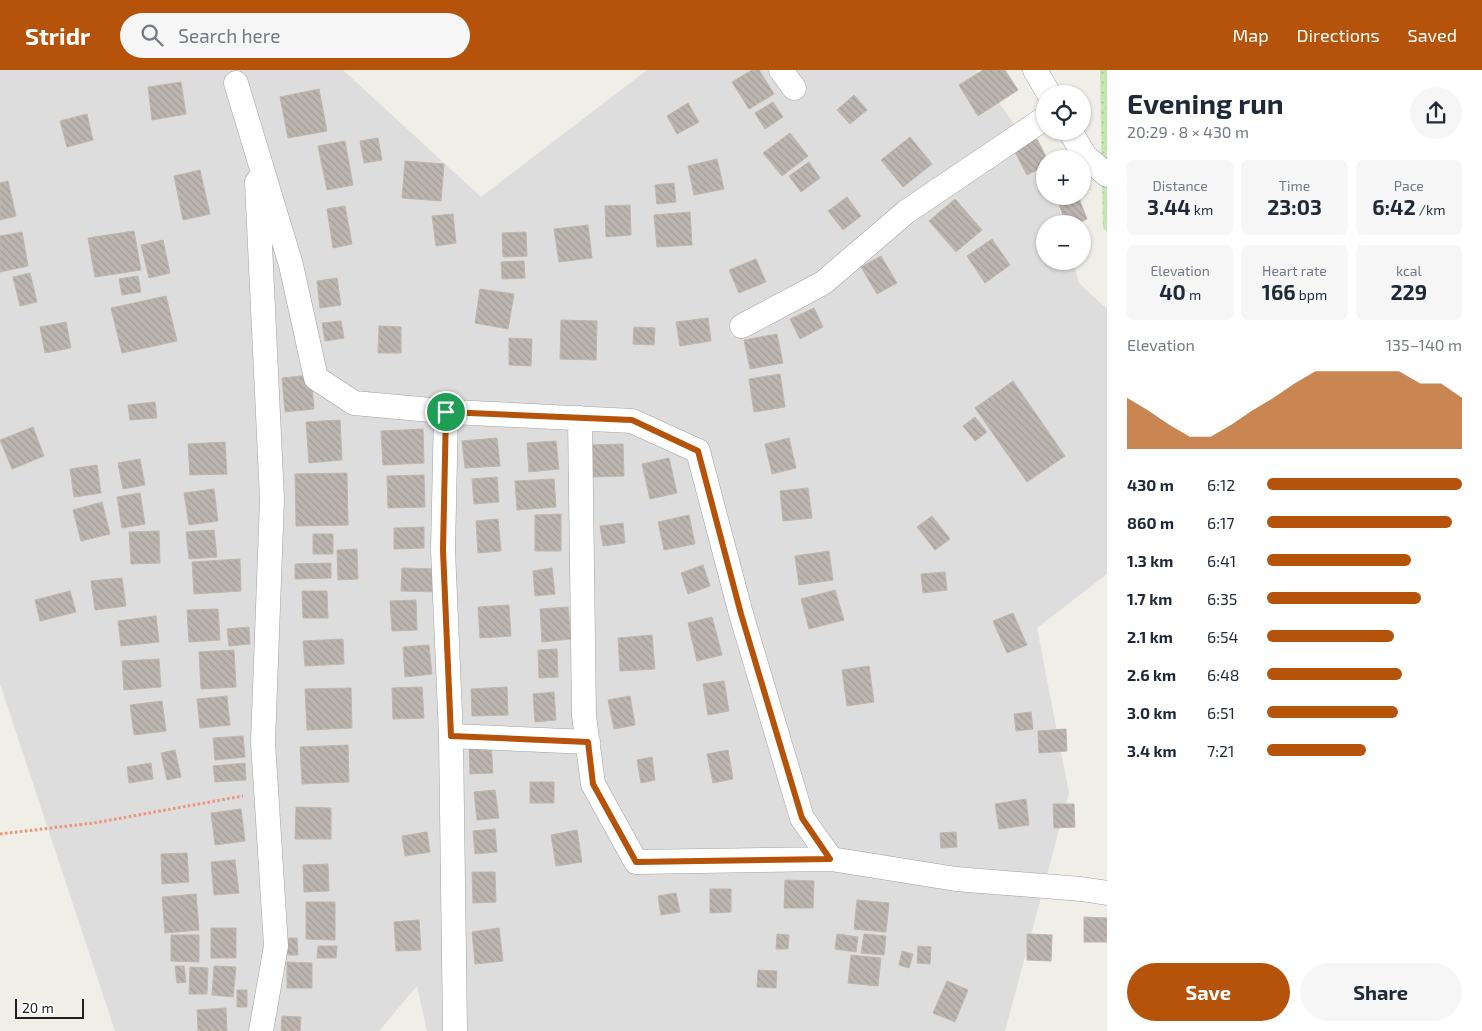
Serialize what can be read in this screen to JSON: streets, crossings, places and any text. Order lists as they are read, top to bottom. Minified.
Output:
{"scale_bar":"20 m","page":{"header":"Stridr","search":"Search here","nav":["Map","Directions","Saved"],"heading":["Evening run","20:29 · 8 × 430 m"],"map_buttons":["+","−"],"stats":[["Distance","3.44 km"],["Time","23:03"],["Pace","6:42 /km"],["Elevation","40 m"],["Heart rate","166 bpm"],["kcal","229"]],"chart":["Elevation","135–140 m"],"list":[{"name":"430 m","note":"6:12"},{"name":"860 m","note":"6:17"},{"name":"1.3 km","note":"6:41"},{"name":"1.7 km","note":"6:35"},{"name":"2.1 km","note":"6:54"},{"name":"2.6 km","note":"6:48"},{"name":"3.0 km","note":"6:51"},{"name":"3.4 km","note":"7:21"}],"buttons":["Save","Share"],"scale":"20 m"}}
